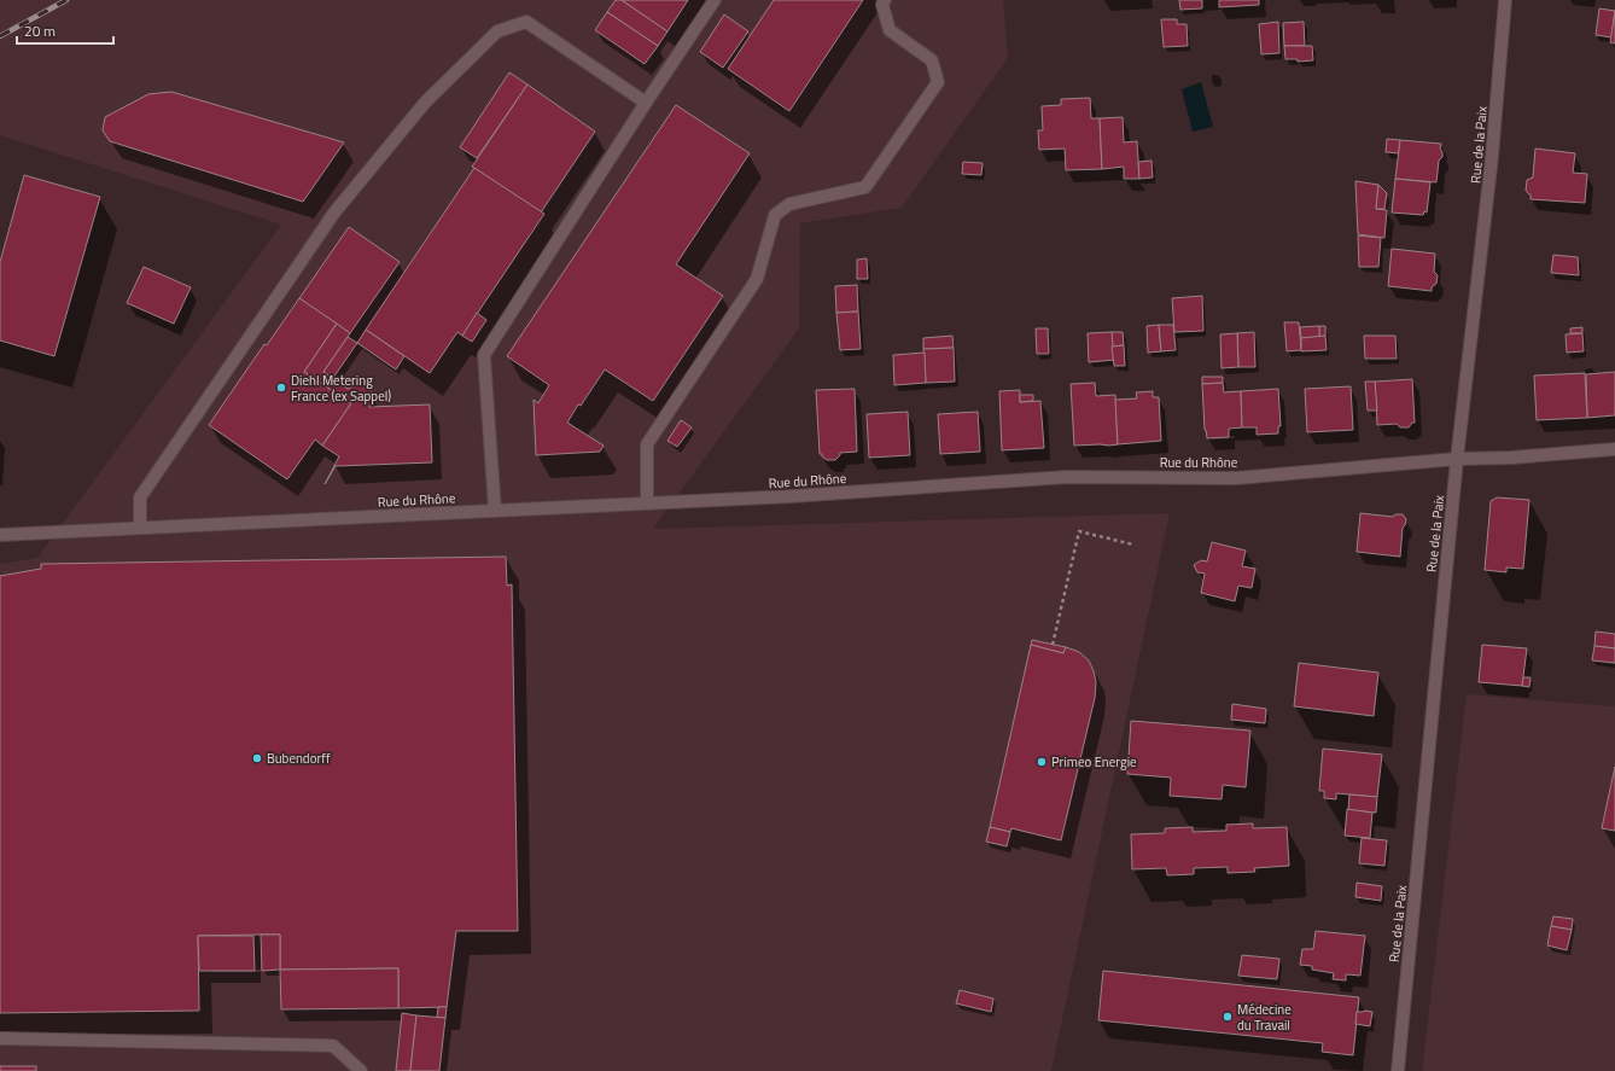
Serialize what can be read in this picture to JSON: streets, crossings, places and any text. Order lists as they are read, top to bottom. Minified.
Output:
{"streets":{"street":["Rue de la Paix","Rue du Rhône"]},"crossings":[["Rue de la Paix","Rue du Rhône"]],"places":["Diehl Metering France (ex Sappel)","Bubendorff","Primeo Energie","Médecine du Travail"],"scale_bar":"20 m"}
